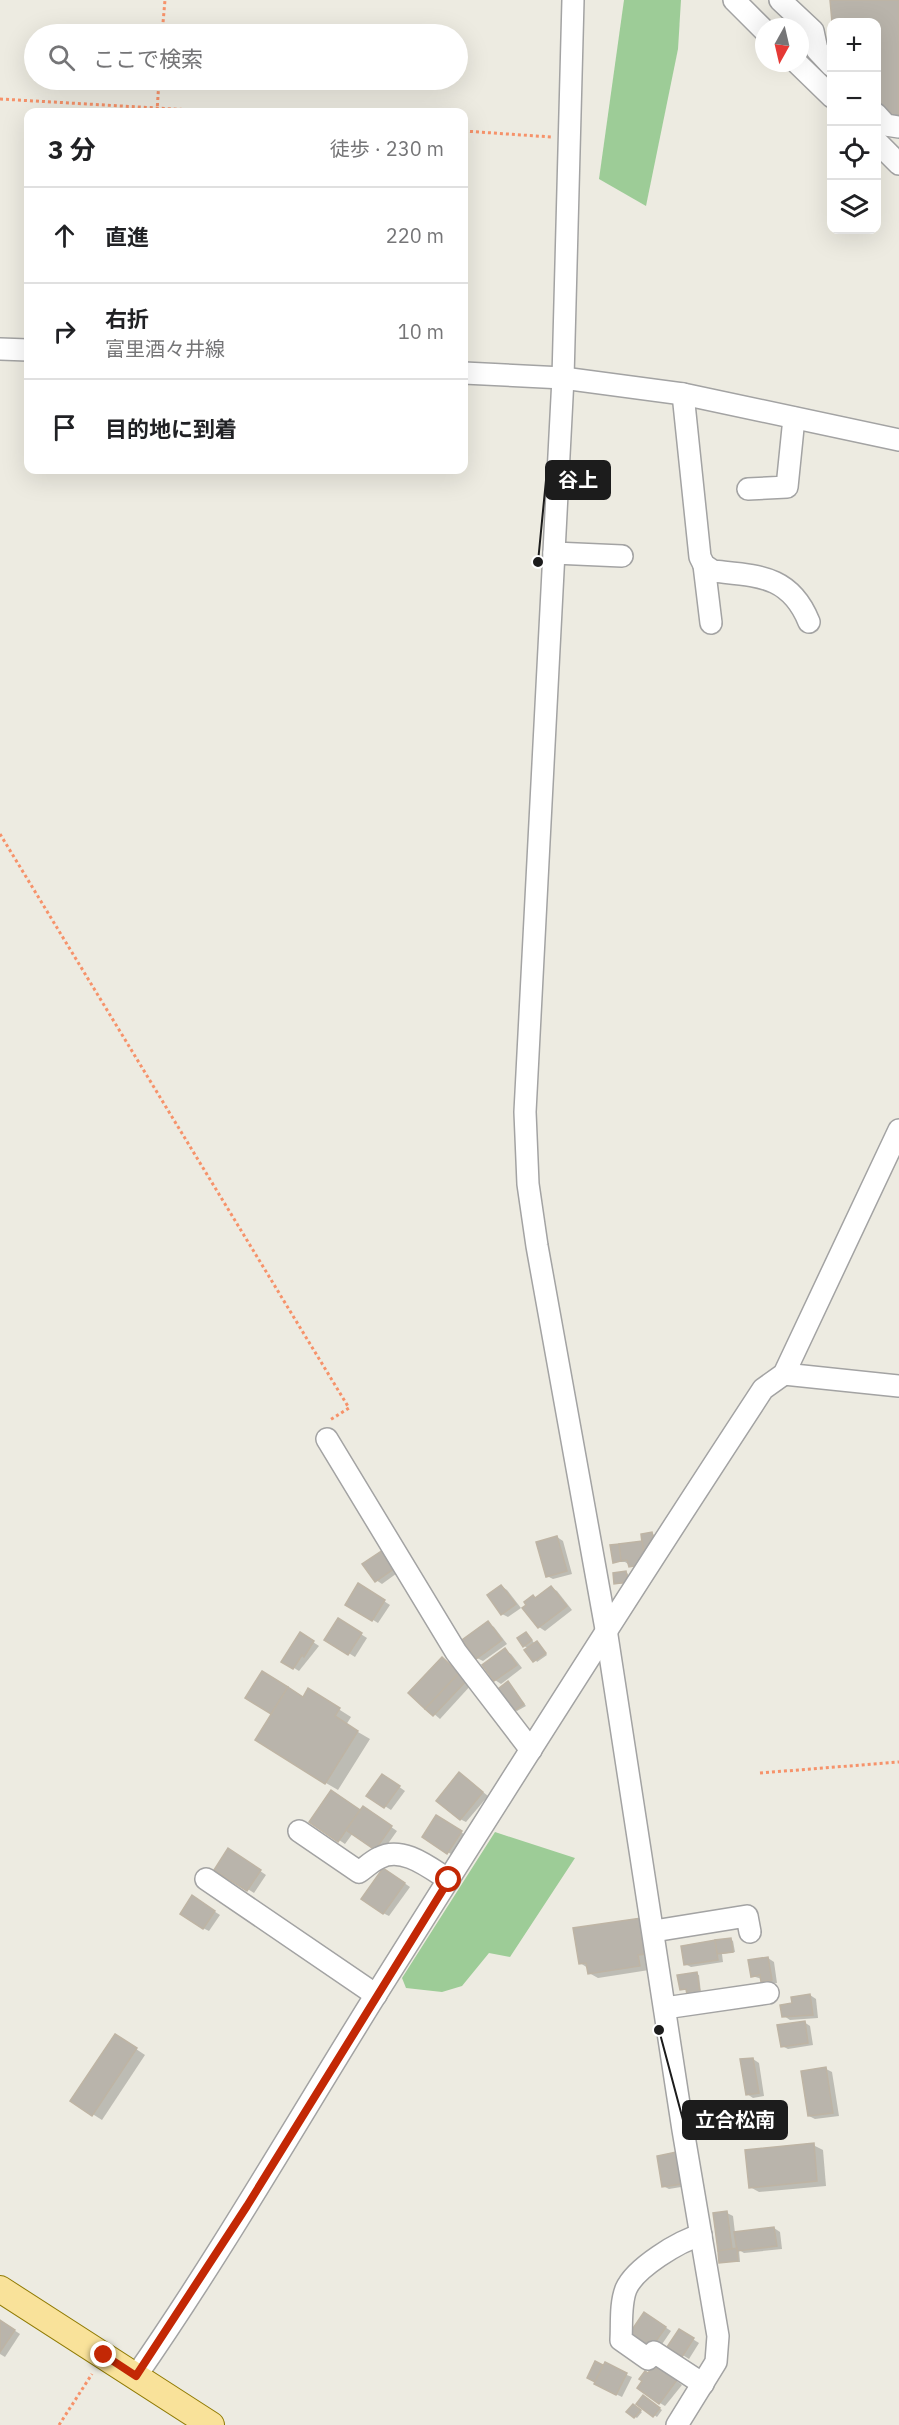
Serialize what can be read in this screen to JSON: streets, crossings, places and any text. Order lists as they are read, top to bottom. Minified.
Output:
{"places":["谷上","立合松南"],"north":"bottom","page":{"map_buttons":["+","−"],"search":"ここで検索","heading":["3 分","徒歩 · 230 m"],"list":[["直進","220 m"],["右折","富里酒々井線","10 m"],"目的地に到着"]}}
